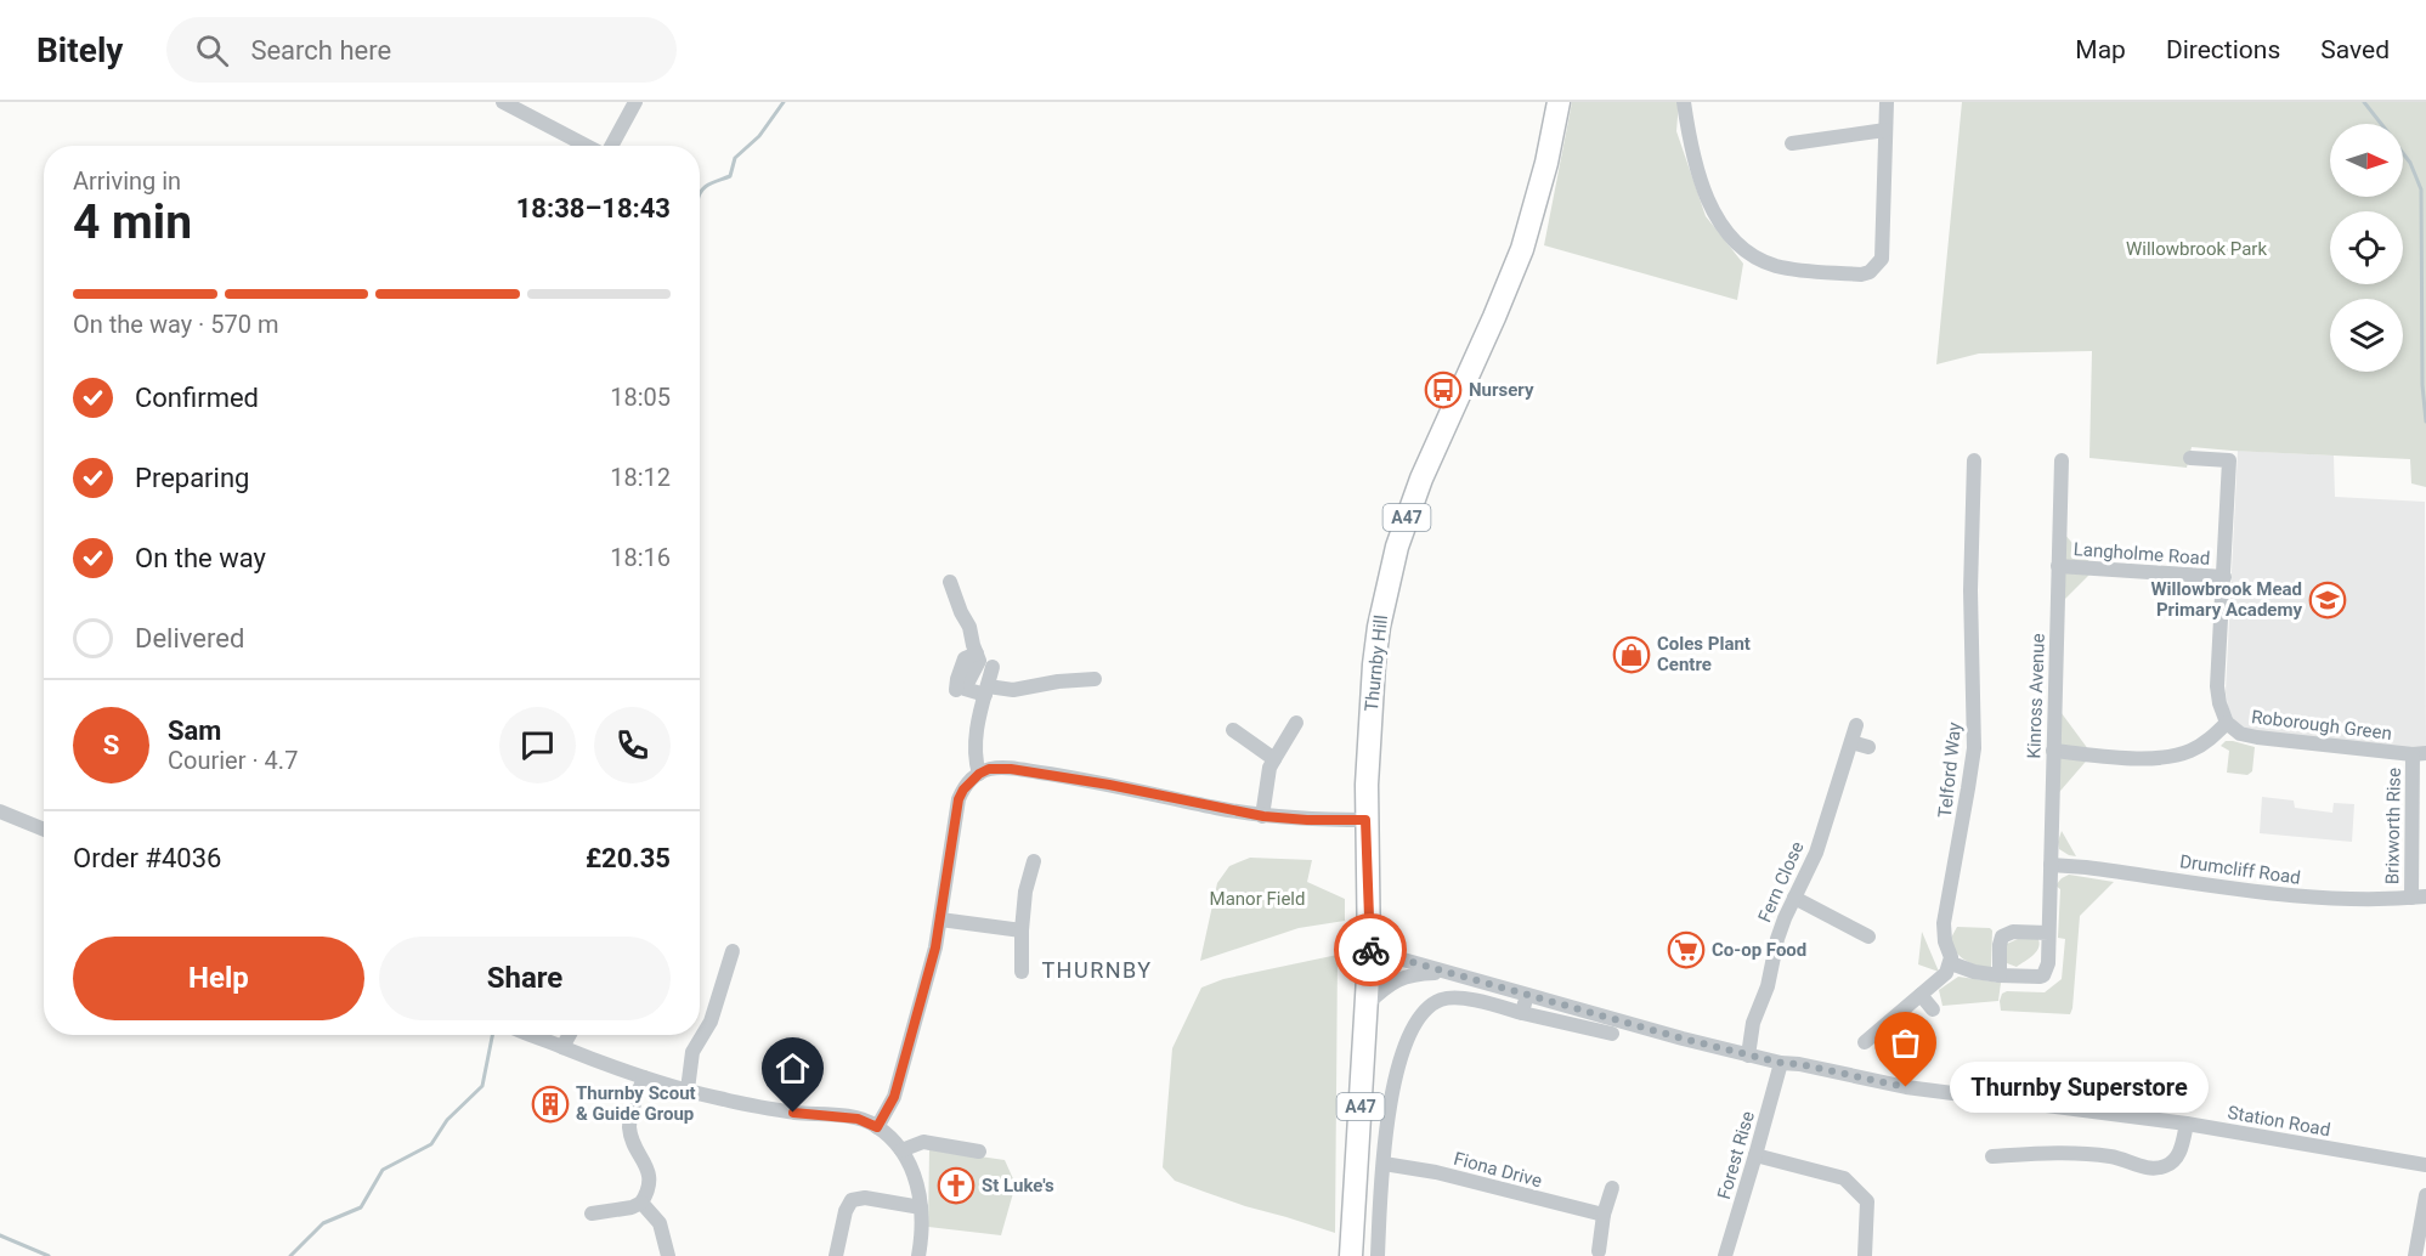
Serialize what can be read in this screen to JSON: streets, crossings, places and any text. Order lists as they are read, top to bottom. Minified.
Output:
{"streets":{"highway":["A47","Thurnby Hill"],"street":["Langholme Road","Kinross Avenue","Roborough Green","Telford Way","Brixworth Rise","Drumcliff Road","Fern Close","Station Road","Forest Rise","Fiona Drive"]},"crossings":[["Langholme Road","Kinross Avenue"],["Thurnby Hill","Station Road"],["Kinross Avenue","Roborough Green"],["Kinross Avenue","Telford Way"],["Kinross Avenue","Drumcliff Road"],["Roborough Green","Brixworth Rise"],["Brixworth Rise","Drumcliff Road"],["Fern Close","Station Road"],["Station Road","Forest Rise"]],"districts":["THURNBY"],"parks":["Willowbrook Park","Manor Field"],"places":{"bus stop":["Nursery"],"school or university":["Willowbrook Mead Primary Academy"],"shop":["Coles Plant Centre"],"supermarket":["Co-op Food"],"other":["Thurnby Superstore"],"building":["Thurnby Scout & Guide Group"],"church":["St Luke's"]},"north":"right","page":{"header":"Bitely","search":"Search here","nav":["Map","Directions","Saved"],"heading":["4 min","Arriving in","18:38–18:43"],"panel":["Sam","Courier · 4.7","Order #4036","£20.35"],"bar":"On the way · 570 m","list":[["Confirmed","18:05"],["Preparing","18:12"],["On the way","18:16"],"Delivered"],"round":"S","buttons":["Help","Share"],"bubble":"Thurnby Superstore"}}
